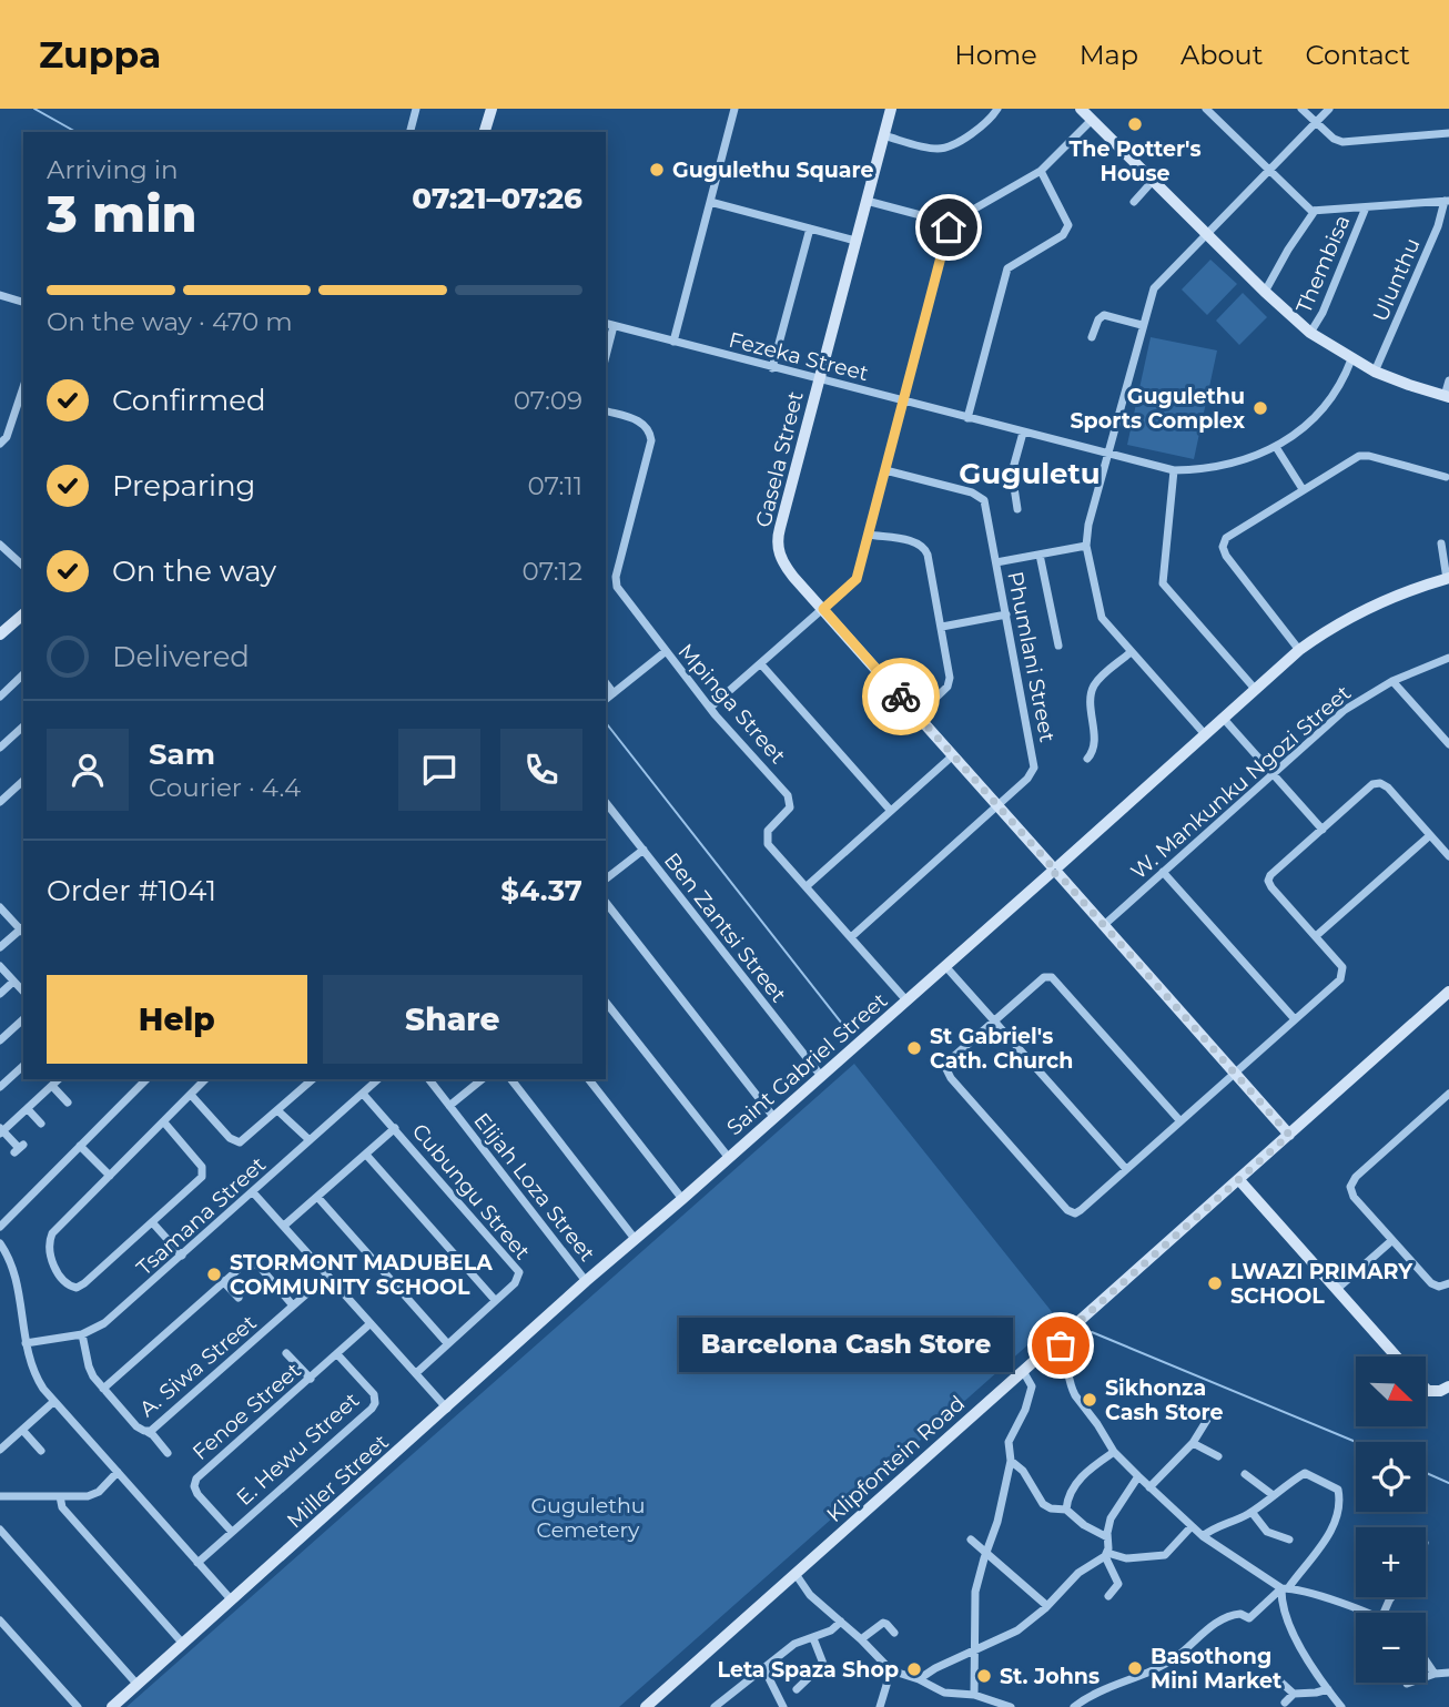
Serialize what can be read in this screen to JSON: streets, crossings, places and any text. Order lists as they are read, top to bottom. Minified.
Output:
{"streets":{"street":["Thembisa","Ulunthu","Fezeka Street","Gasela Street","Phumlani Street","Mpinga Street","W. Mankunku Ngozi Street","Ben Zantsi Street","Saint Gabriel Street","Elijah Loza Street","Cubungu Street","Tsamana Street","A. Siwa Street","Fenoe Street","E. Hewu Street","Klipfontein Road","Miller Street"]},"crossings":[["Fezeka Street","Gasela Street"],["Gasela Street","Phumlani Street"],["Gasela Street","W. Mankunku Ngozi Street"],["Gasela Street","Saint Gabriel Street"],["Gasela Street","Klipfontein Road"],["Phumlani Street","Mpinga Street"],["Mpinga Street","Saint Gabriel Street"],["Ben Zantsi Street","Saint Gabriel Street"],["Saint Gabriel Street","Elijah Loza Street"],["Saint Gabriel Street","Miller Street"],["Elijah Loza Street","Miller Street"],["Cubungu Street","Tsamana Street"],["Tsamana Street","A. Siwa Street"],["Fenoe Street","E. Hewu Street"]],"districts":["Guguletu"],"parks":["Gugulethu Cemetery"],"places":["The Potter's House","Gugulethu Square","Gugulethu Sports Complex","St Gabriel's Cath. Church","STORMONT MADUBELA COMMUNITY SCHOOL","LWAZI PRIMARY SCHOOL","Barcelona Cash Store","Sikhonza Cash Store","Basothong Mini Market","Leta Spaza Shop","St. Johns"],"north":"bottom right","page":{"header":"Zuppa","nav":["Home","Map","About","Contact"],"heading":["3 min","Arriving in","07:21–07:26"],"panel":["Sam","Courier · 4.4","Order #1041","$4.37"],"bar":"On the way · 470 m","list":[["Confirmed","07:09"],["Preparing","07:11"],["On the way","07:12"],"Delivered"],"buttons":["Help","Share"],"bubble":"Barcelona Cash Store","map_buttons":["+","−"]}}
